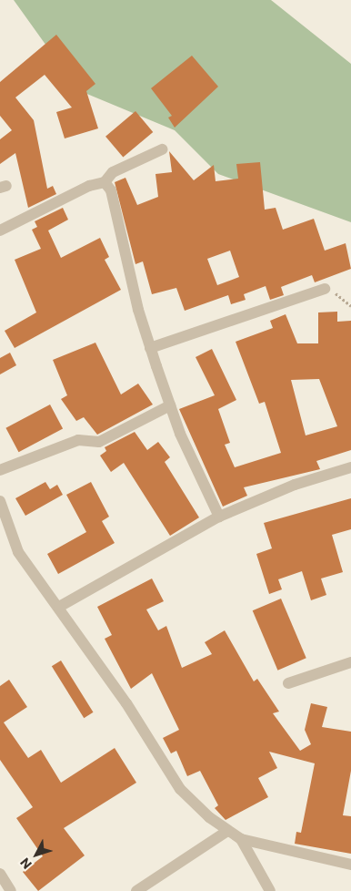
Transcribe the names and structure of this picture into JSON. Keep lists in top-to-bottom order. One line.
{"north":"bottom left"}
